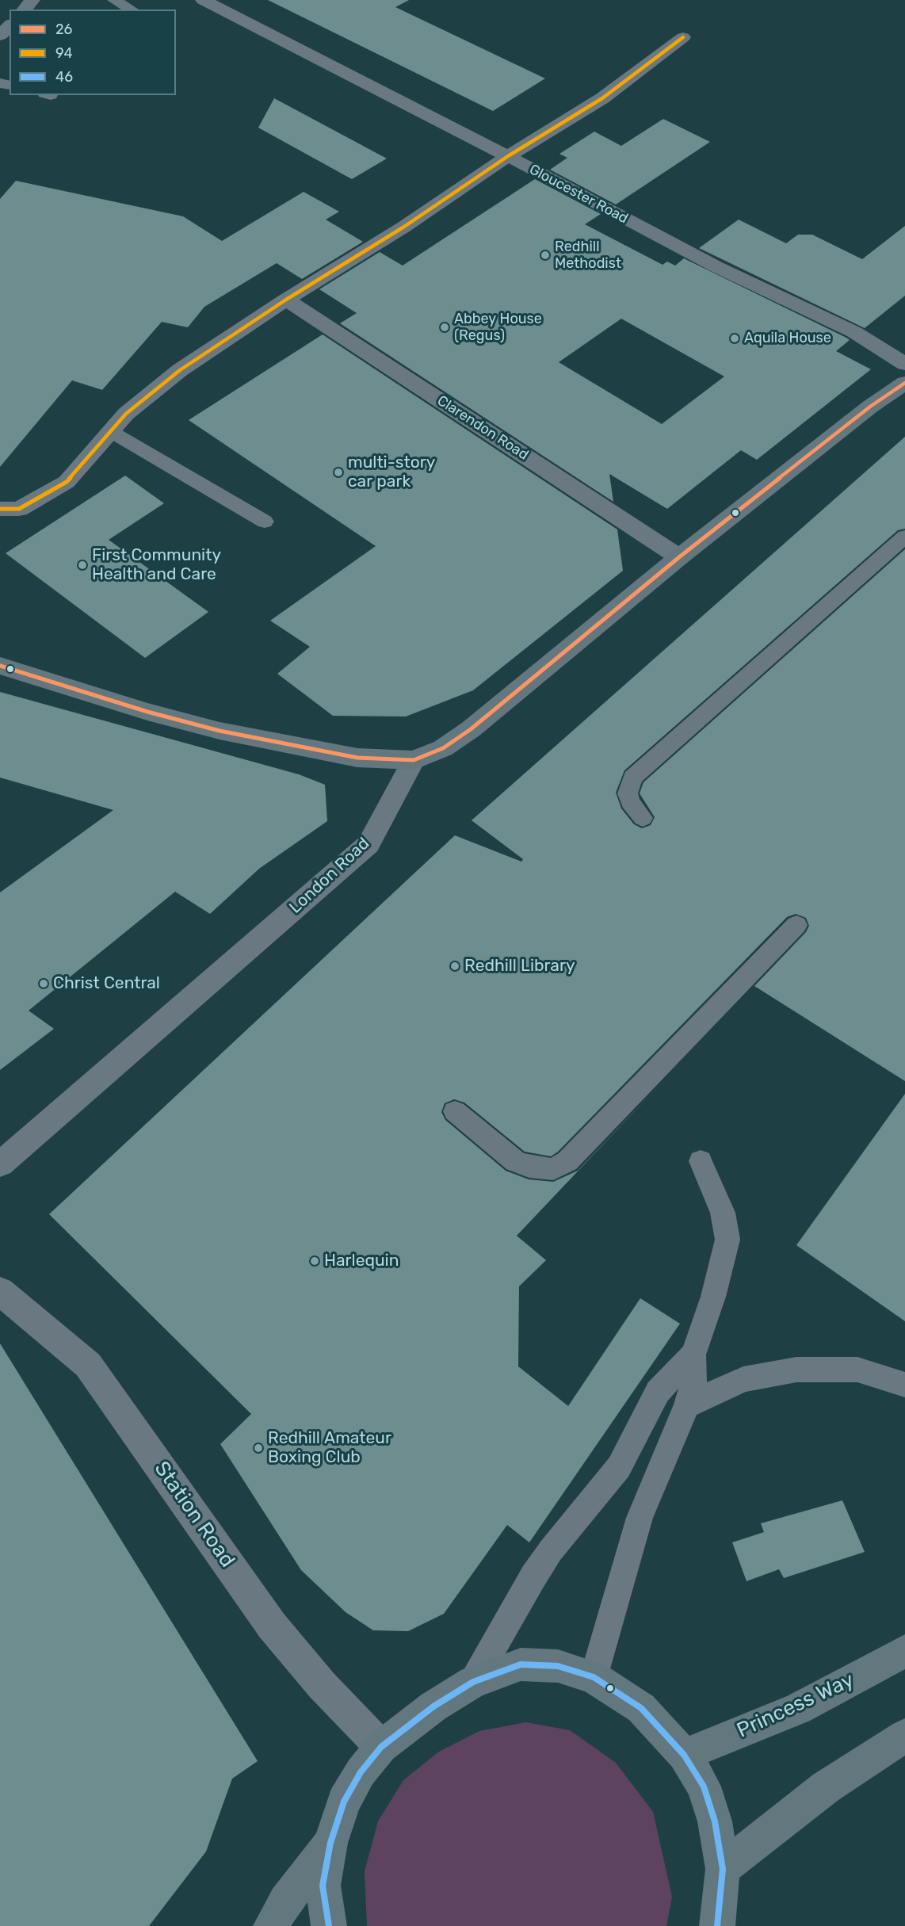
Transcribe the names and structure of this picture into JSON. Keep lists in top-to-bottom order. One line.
{"streets":{"main road":["Princess Way"],"street":["Gloucester Road","Clarendon Road","London Road","Station Road"]},"places":["Redhill Methodist","Abbey House (Regus)","Aquila House","multi-story car park","First Community Health and Care","Redhill Library","Christ Central","Harlequin","Redhill Amateur Boxing Club"],"lines":["transit line 94","transit line 26","transit line 46"],"legend":["26","94","46"]}
